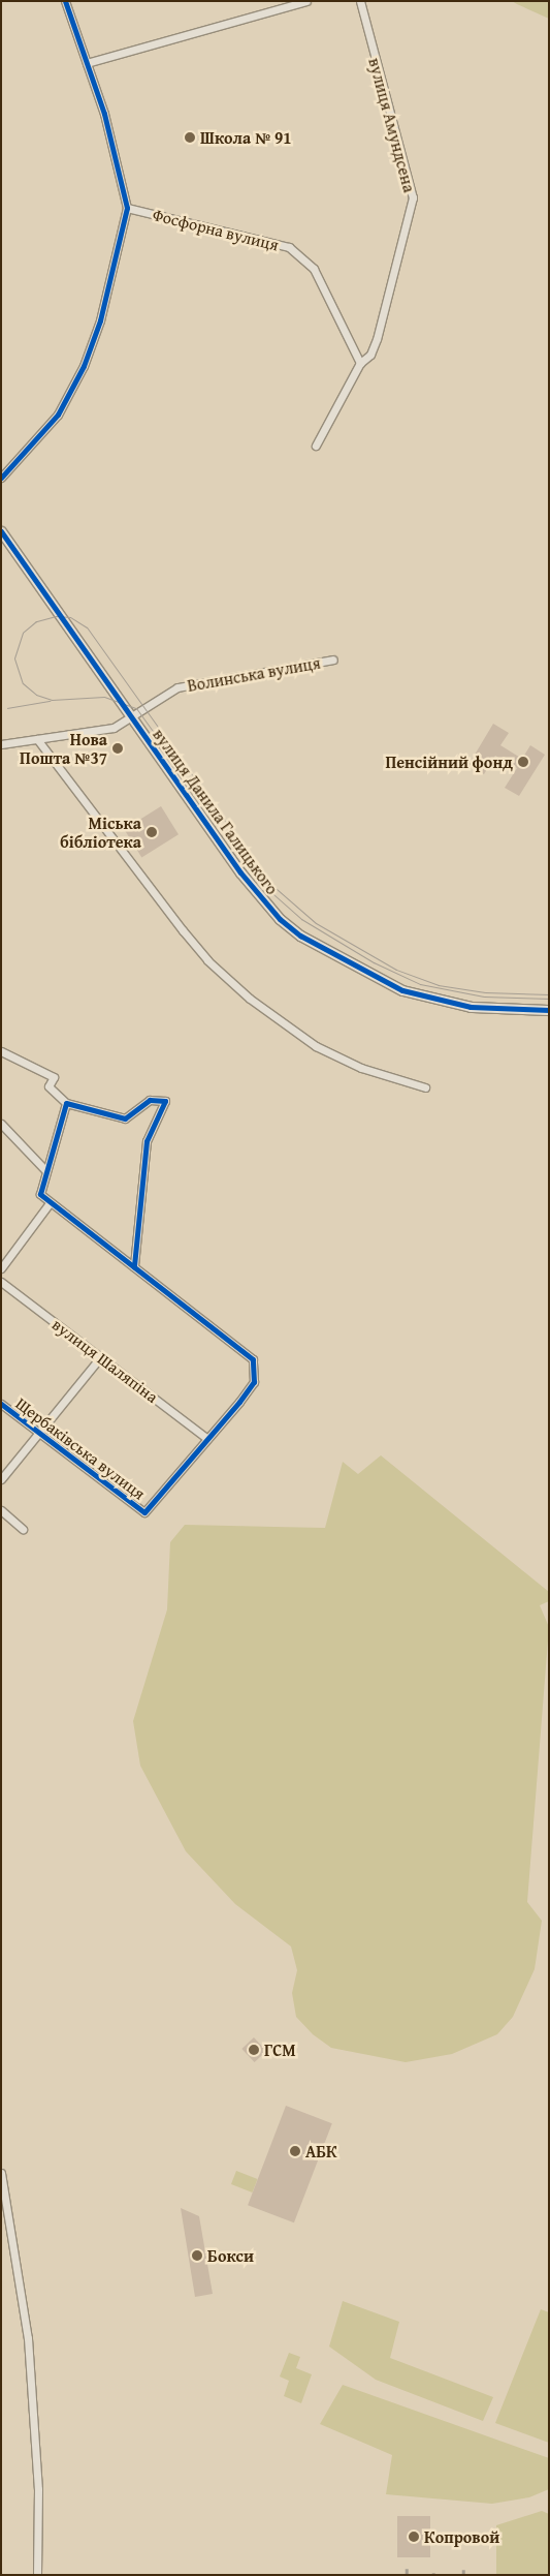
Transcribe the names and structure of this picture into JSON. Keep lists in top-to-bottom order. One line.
{"streets":{"street":["вулиця Амундсена","Фосфорна вулиця","Волинська вулиця","вулиця Данила Галицького","вулиця Шаляпіна","Щербаківська вулиця"]},"crossings":[["вулиця Амундсена","Фосфорна вулиця"],["Волинська вулиця","вулиця Данила Галицького"],["вулиця Шаляпіна","Щербаківська вулиця"]],"places":["Школа № 91","Нова Пошта №37","Пенсійний фонд","Міська бібліотека","ГСМ","АБК","Бокси","Копровой"]}
